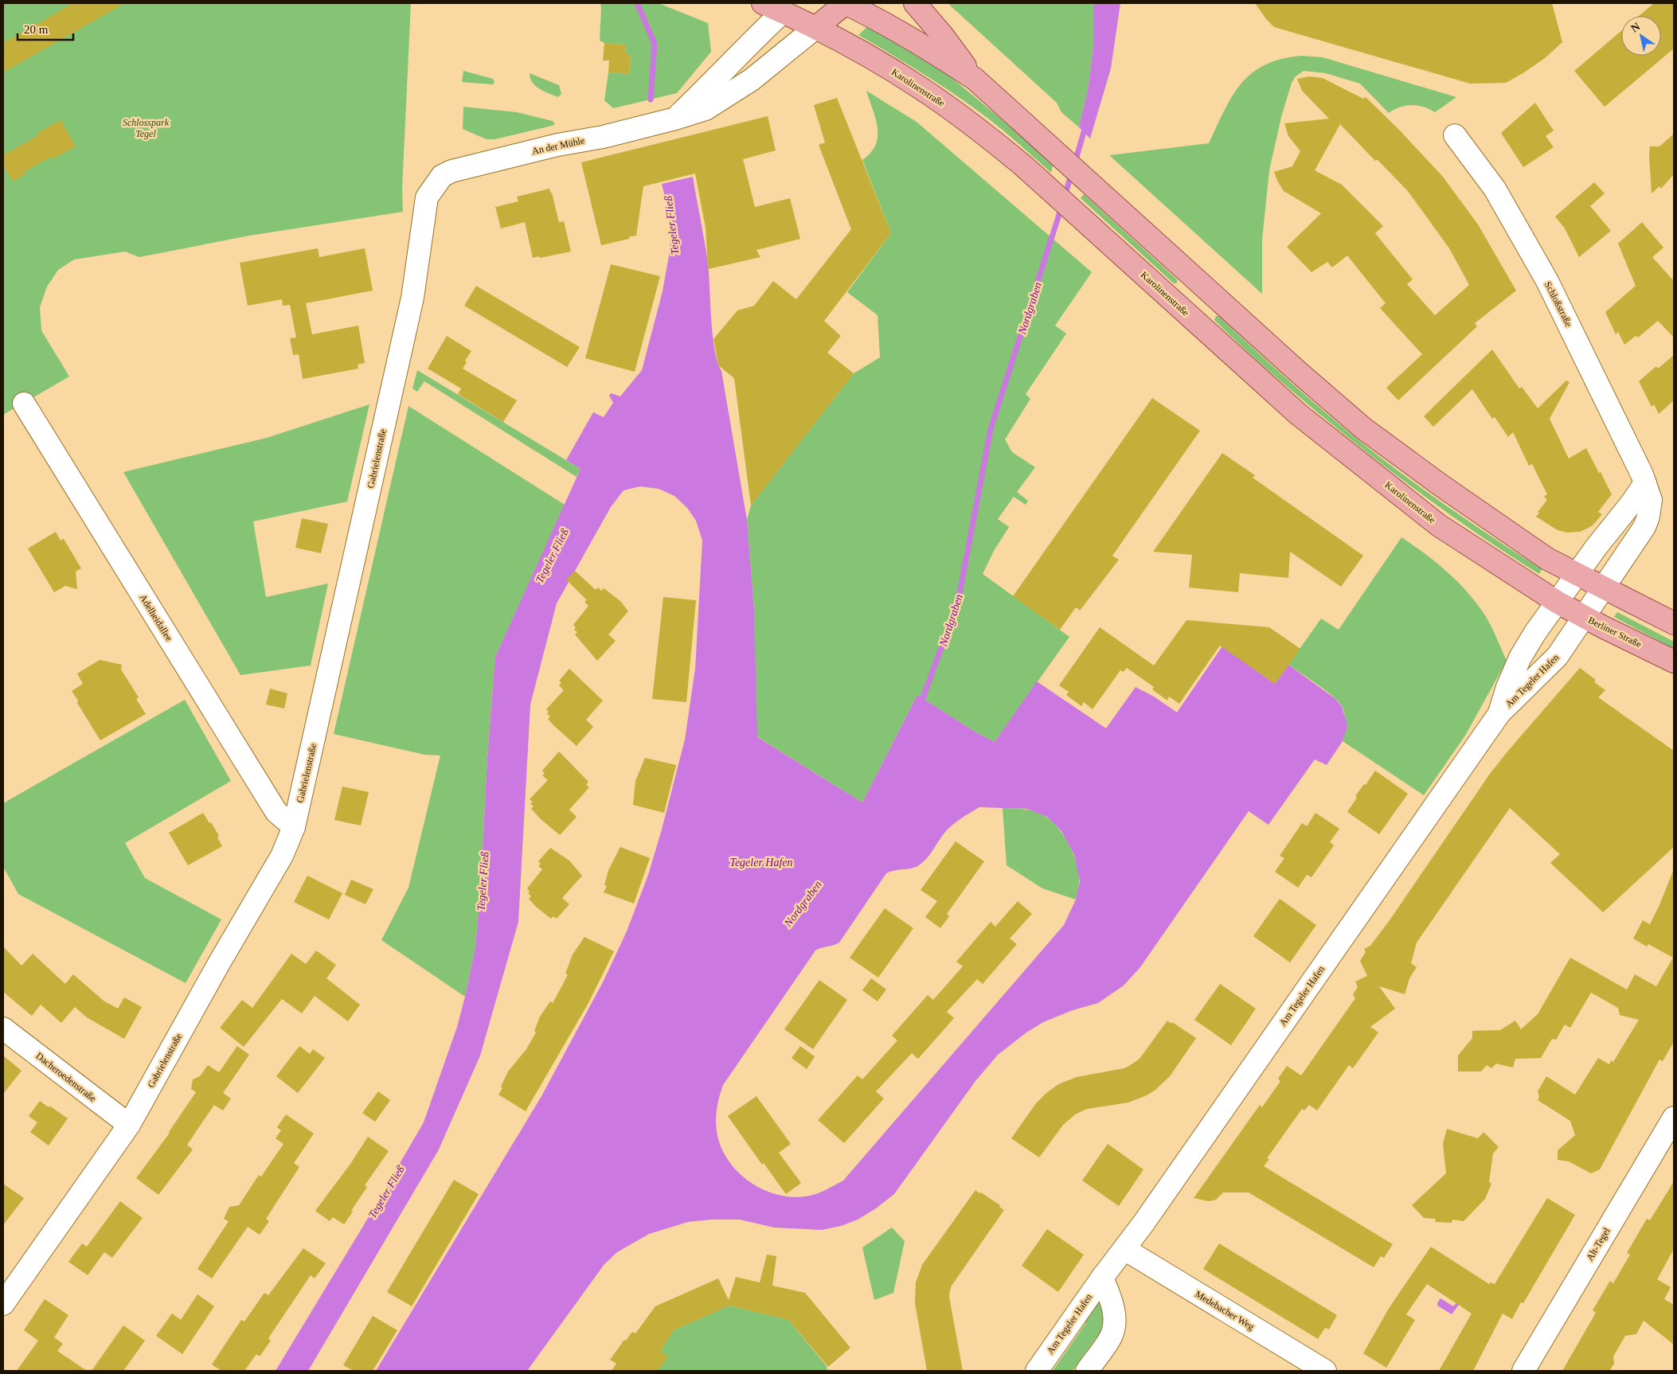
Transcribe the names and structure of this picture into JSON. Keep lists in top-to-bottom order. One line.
{"streets":{"main road":["Karolinenstraße","Berliner Straße"],"street":["An der Mühle","Schloßstraße","Gabrielenstraße","Adelheidallee","Am Tegeler Hafen","Dacheroedenstraße","Alt-Tegel","Medebacher Weg"]},"crossings":[["Karolinenstraße","An der Mühle"],["Karolinenstraße","Berliner Straße"],["Karolinenstraße","Am Tegeler Hafen"],["An der Mühle","Gabrielenstraße"],["Schloßstraße","Am Tegeler Hafen"],["Gabrielenstraße","Adelheidallee"],["Gabrielenstraße","Dacheroedenstraße"],["Berliner Straße","Am Tegeler Hafen"],["Am Tegeler Hafen","Medebacher Weg"]],"water":["Tegeler Fließ","Nordgraben","Tegeler Hafen"],"parks":["Schlosspark Tegel"],"scale_bar":"20 m","north":"top left"}
